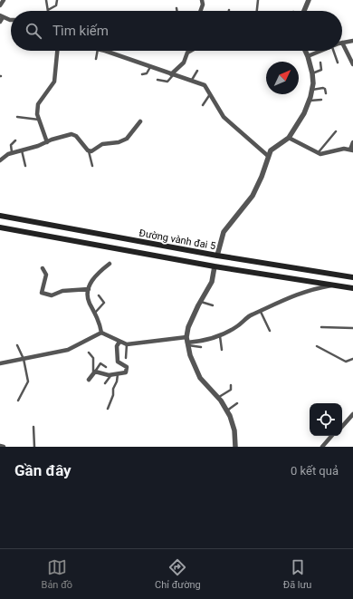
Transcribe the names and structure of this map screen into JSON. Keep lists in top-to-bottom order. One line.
{"streets":{"main road":["Đường vành đai 5"]},"north":"top right","page":{"search":"Tìm kiếm","heading":["Gần đây","0 kết quả"],"nav":["Bản đồ","Chỉ đường","Đã lưu"]}}
